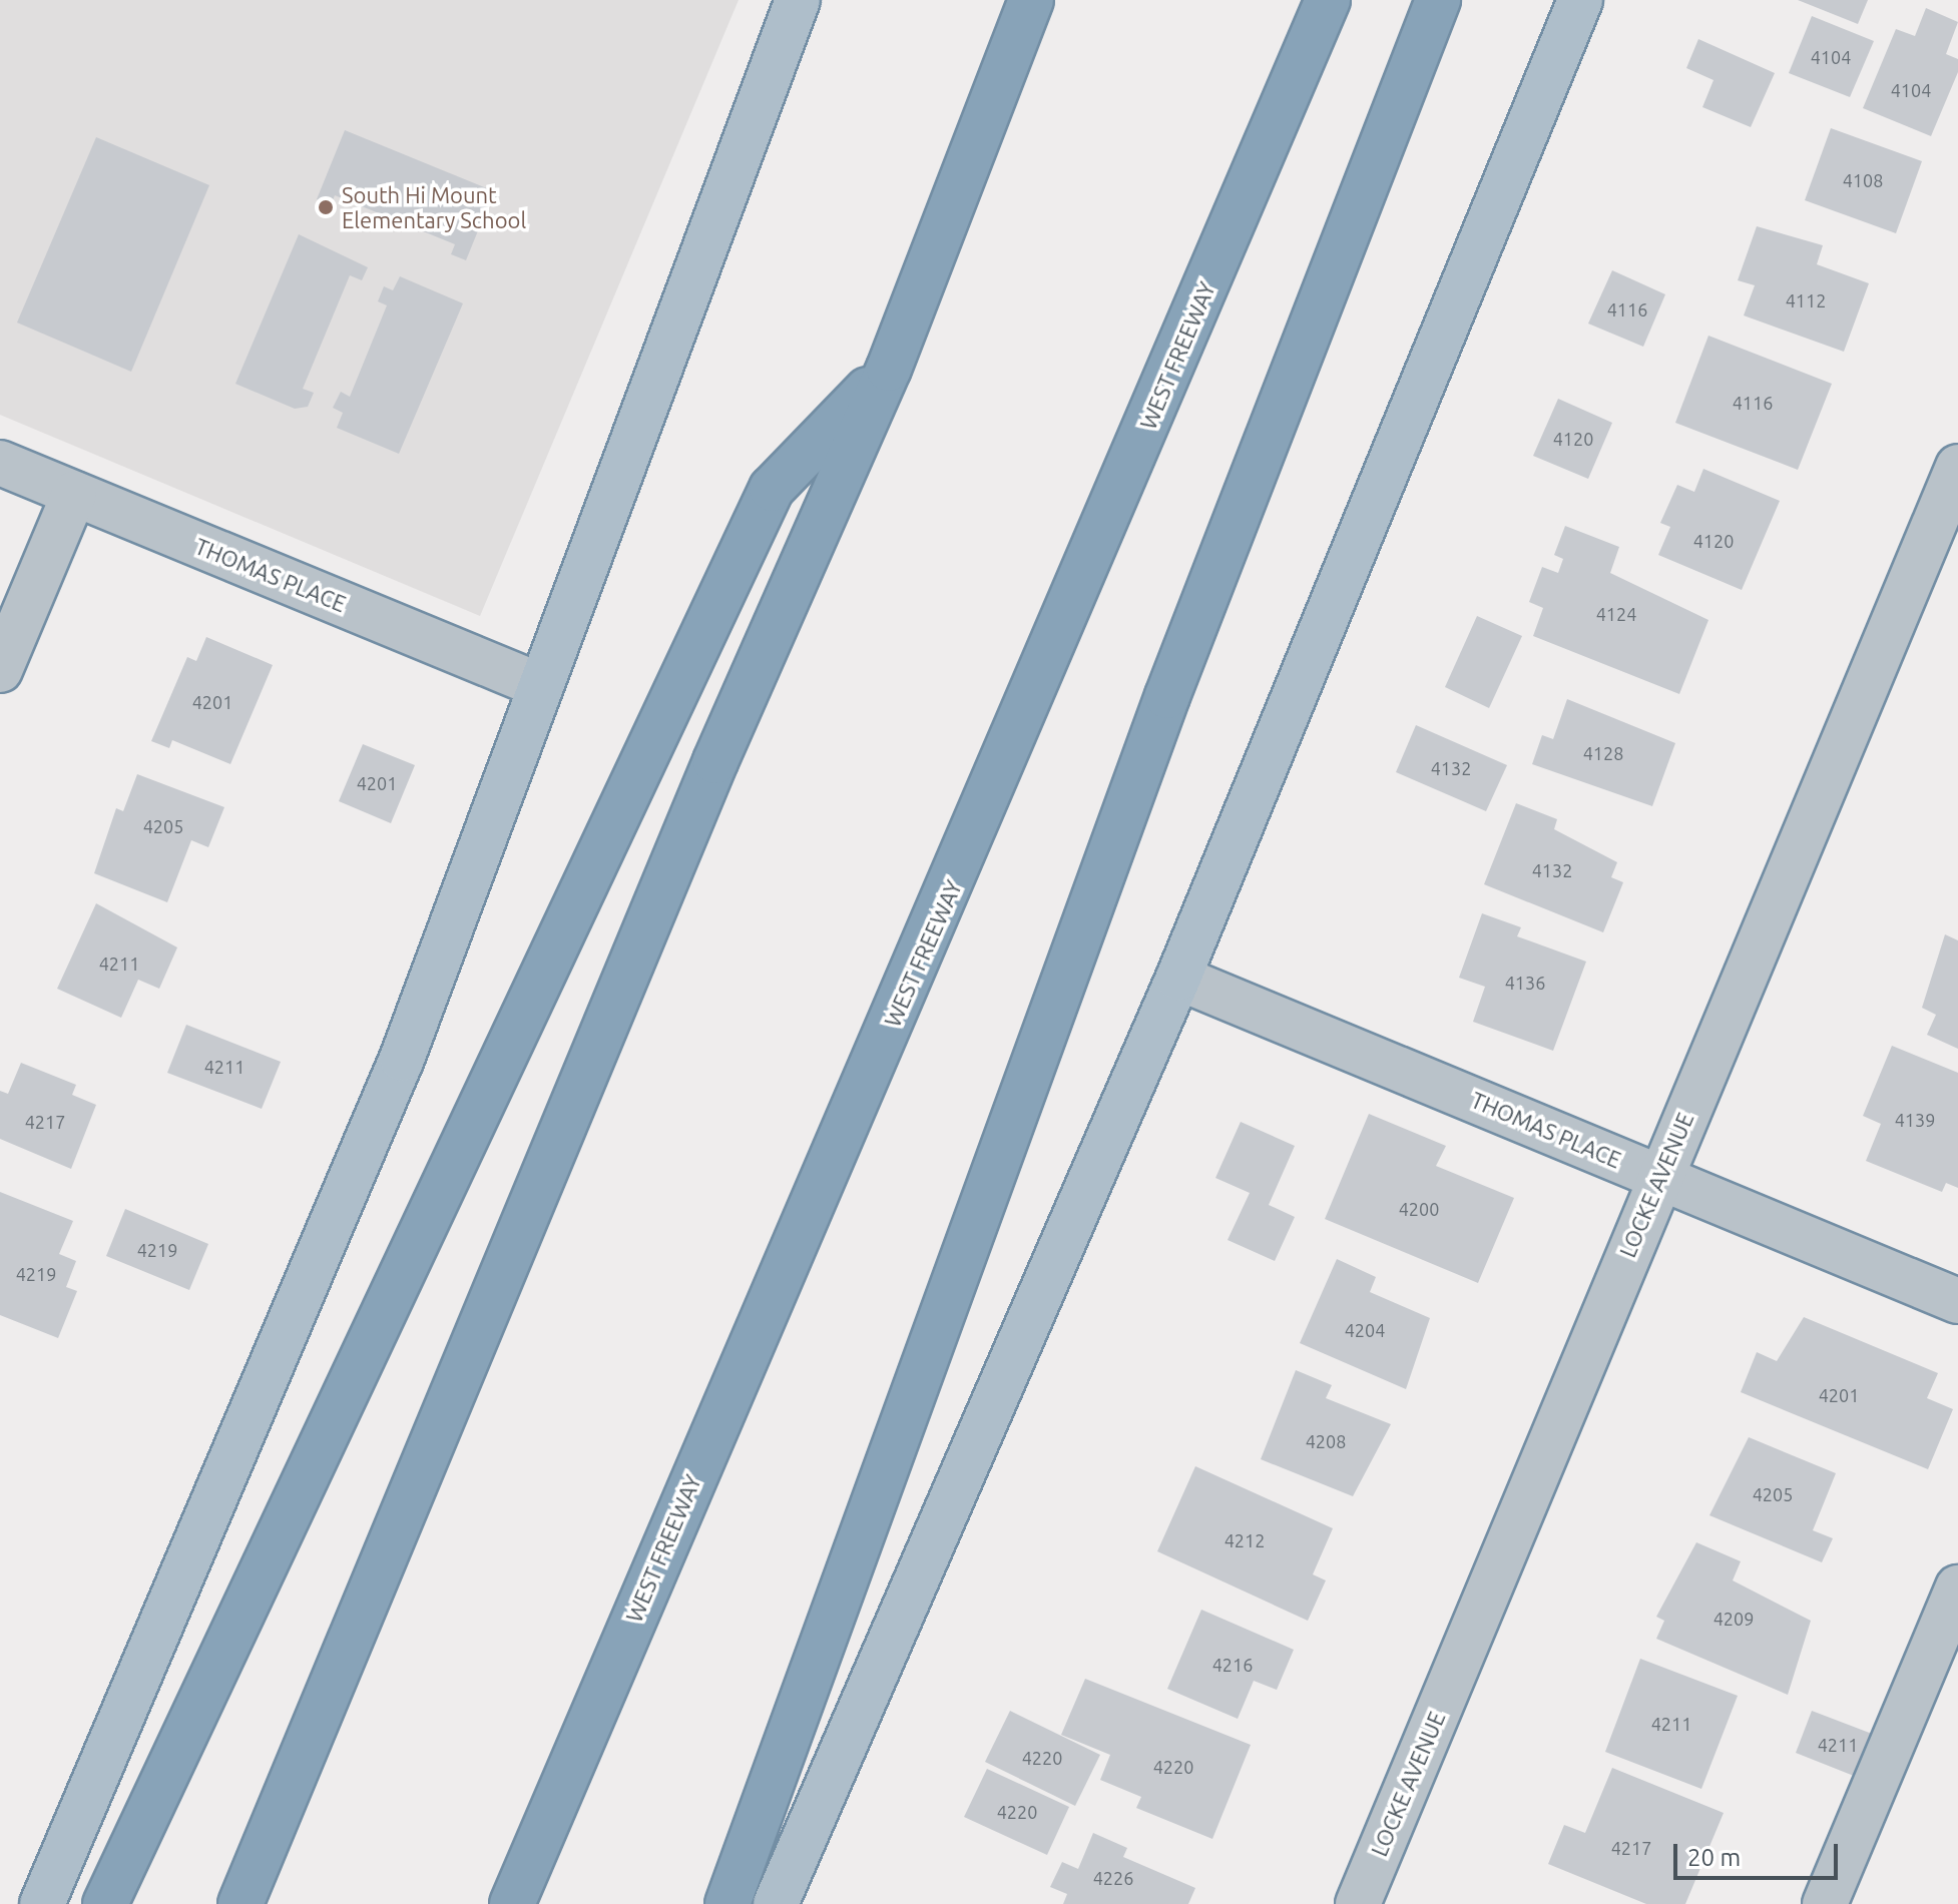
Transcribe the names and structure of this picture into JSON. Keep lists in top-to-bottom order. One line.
{"streets":{"highway":["WEST FREEWAY"],"street":["THOMAS PLACE","LOCKE AVENUE"]},"crossings":[["THOMAS PLACE","LOCKE AVENUE"]],"places":["South Hi Mount Elementary School"],"house_numbers":["4104","4104","4108","4112","4116","4116","4120","4120","4124","4201","4128","4132","4201","4205","4132","4211","4136","4211","4139","4217","4200","4219","4219","4204","4201","4208","4205","4212","4209","4216","4211","4211","4220","4220","4220","4217","4226"],"scale_bar":"20 m"}
